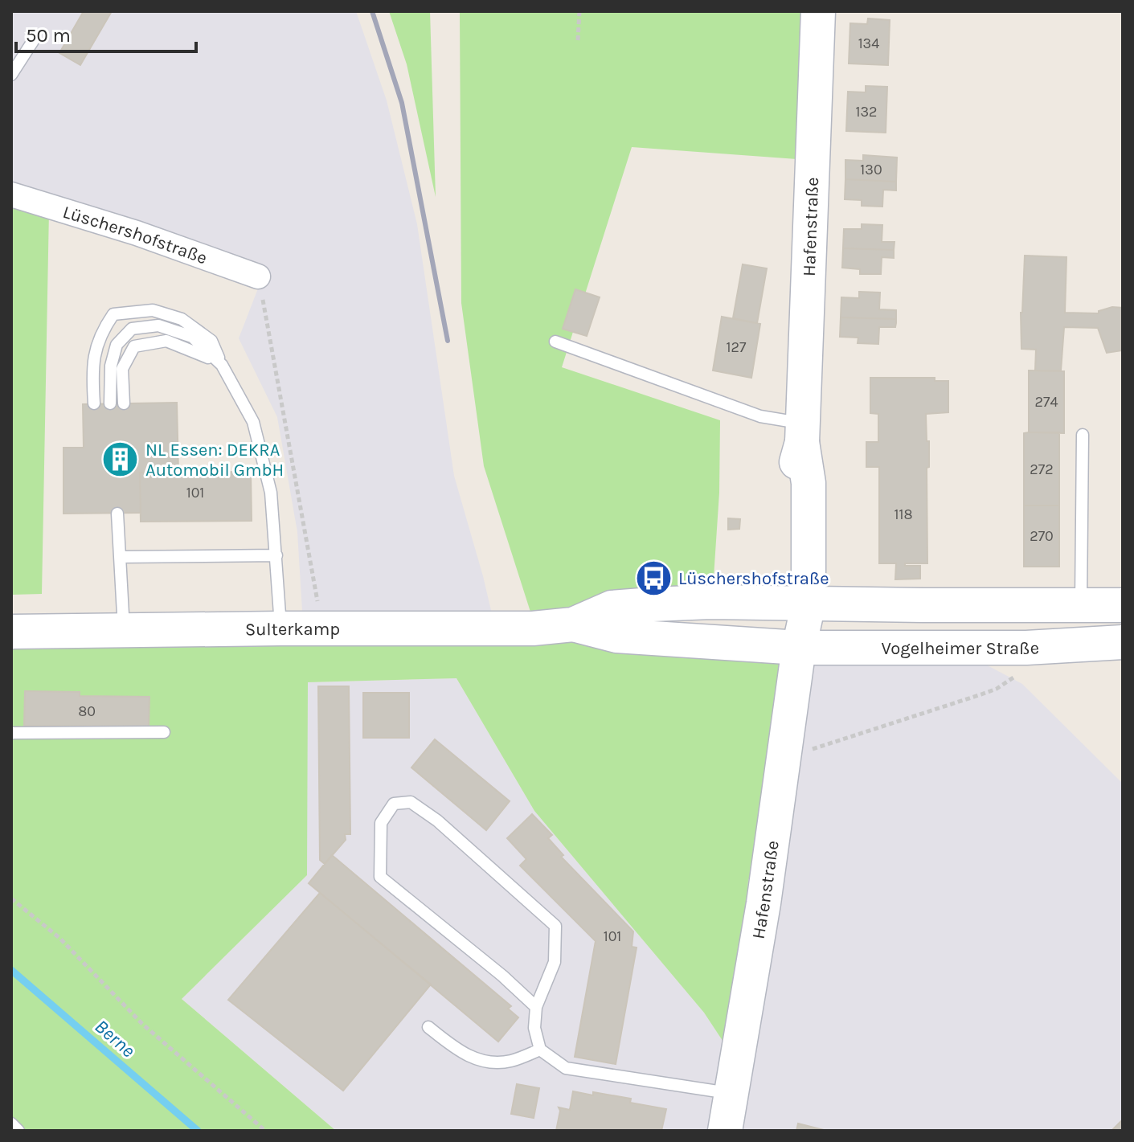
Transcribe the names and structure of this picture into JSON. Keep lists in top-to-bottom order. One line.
{"streets":{"street":["Hafenstraße","Lüschershofstraße","Sulterkamp","Vogelheimer Straße"]},"crossings":[["Hafenstraße","Sulterkamp"],["Hafenstraße","Vogelheimer Straße"],["Sulterkamp","Vogelheimer Straße"]],"water":["Berne"],"places":{"building":["NL Essen: DEKRA Automobil GmbH"],"bus stop":["Lüschershofstraße"]},"house_numbers":["134","132","130","127","274","272","101","118","270","80","101"],"scale_bar":"50 m"}
